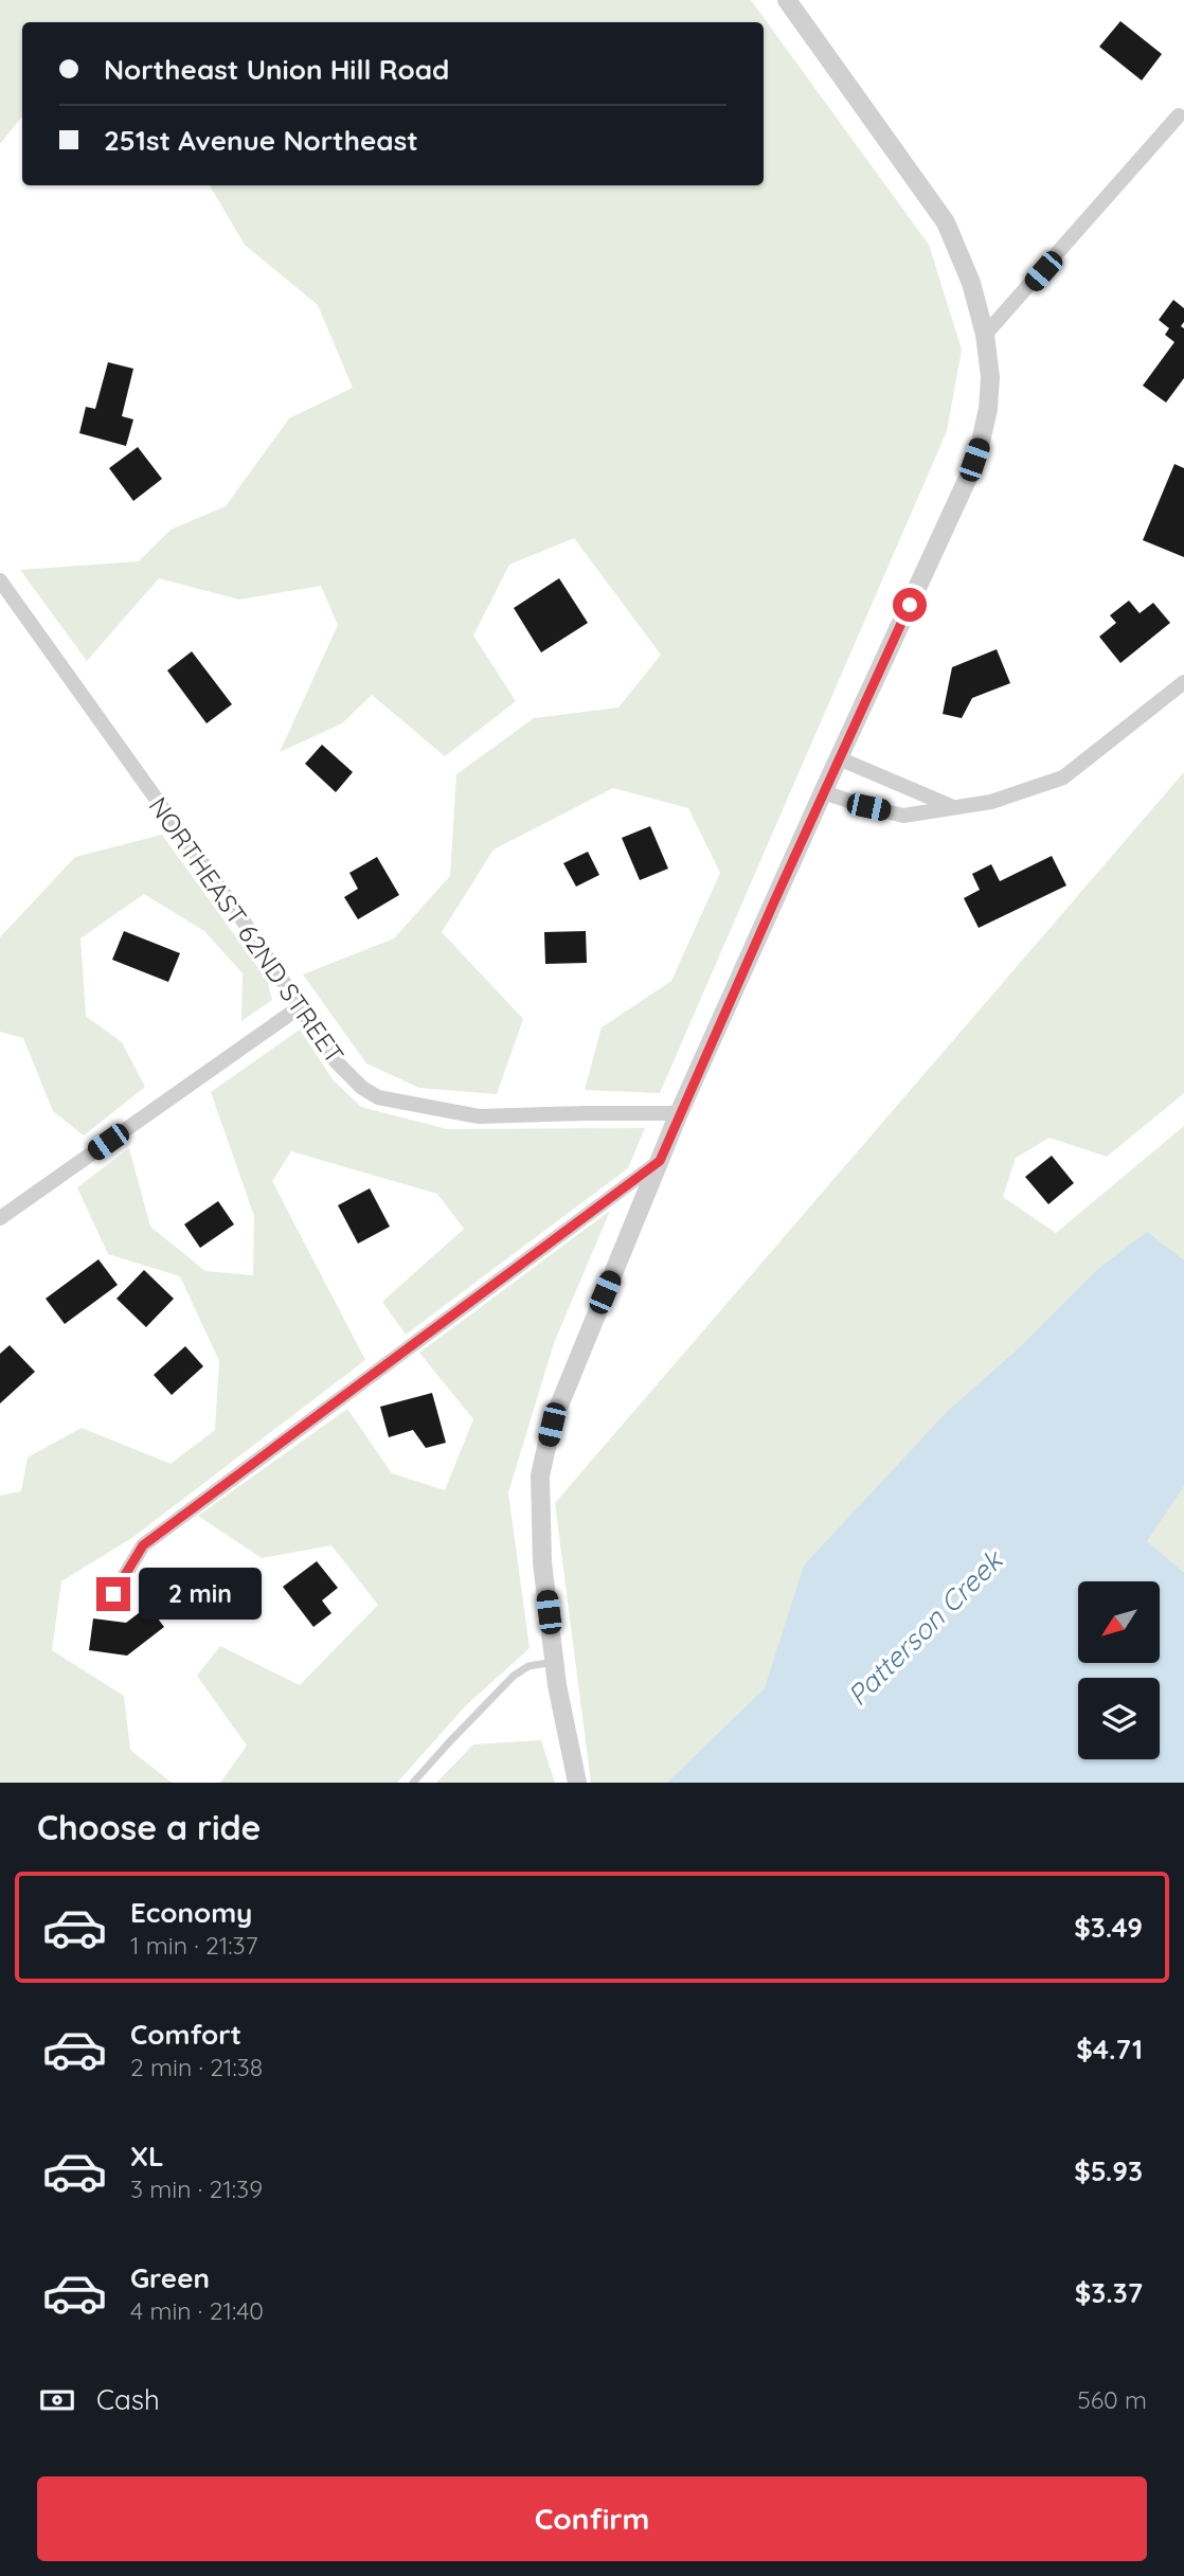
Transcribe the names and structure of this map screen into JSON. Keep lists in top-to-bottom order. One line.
{"streets":{"street":["NORTHEAST 62ND STREET"]},"water":["Patterson Creek"],"north":"bottom left","page":{"banner":["Northeast Union Hill Road","251st Avenue Northeast"],"bubble":"2 min","heading":"Choose a ride","list":[{"name":"Economy","note":"1 min · 21:37","value":"$3.49"},{"name":"Comfort","note":"2 min · 21:38","value":"$4.71"},{"name":"XL","note":"3 min · 21:39","value":"$5.93"},{"name":"Green","note":"4 min · 21:40","value":"$3.37"}],"pay":["Cash","560 m"],"buttons":"Confirm"}}
